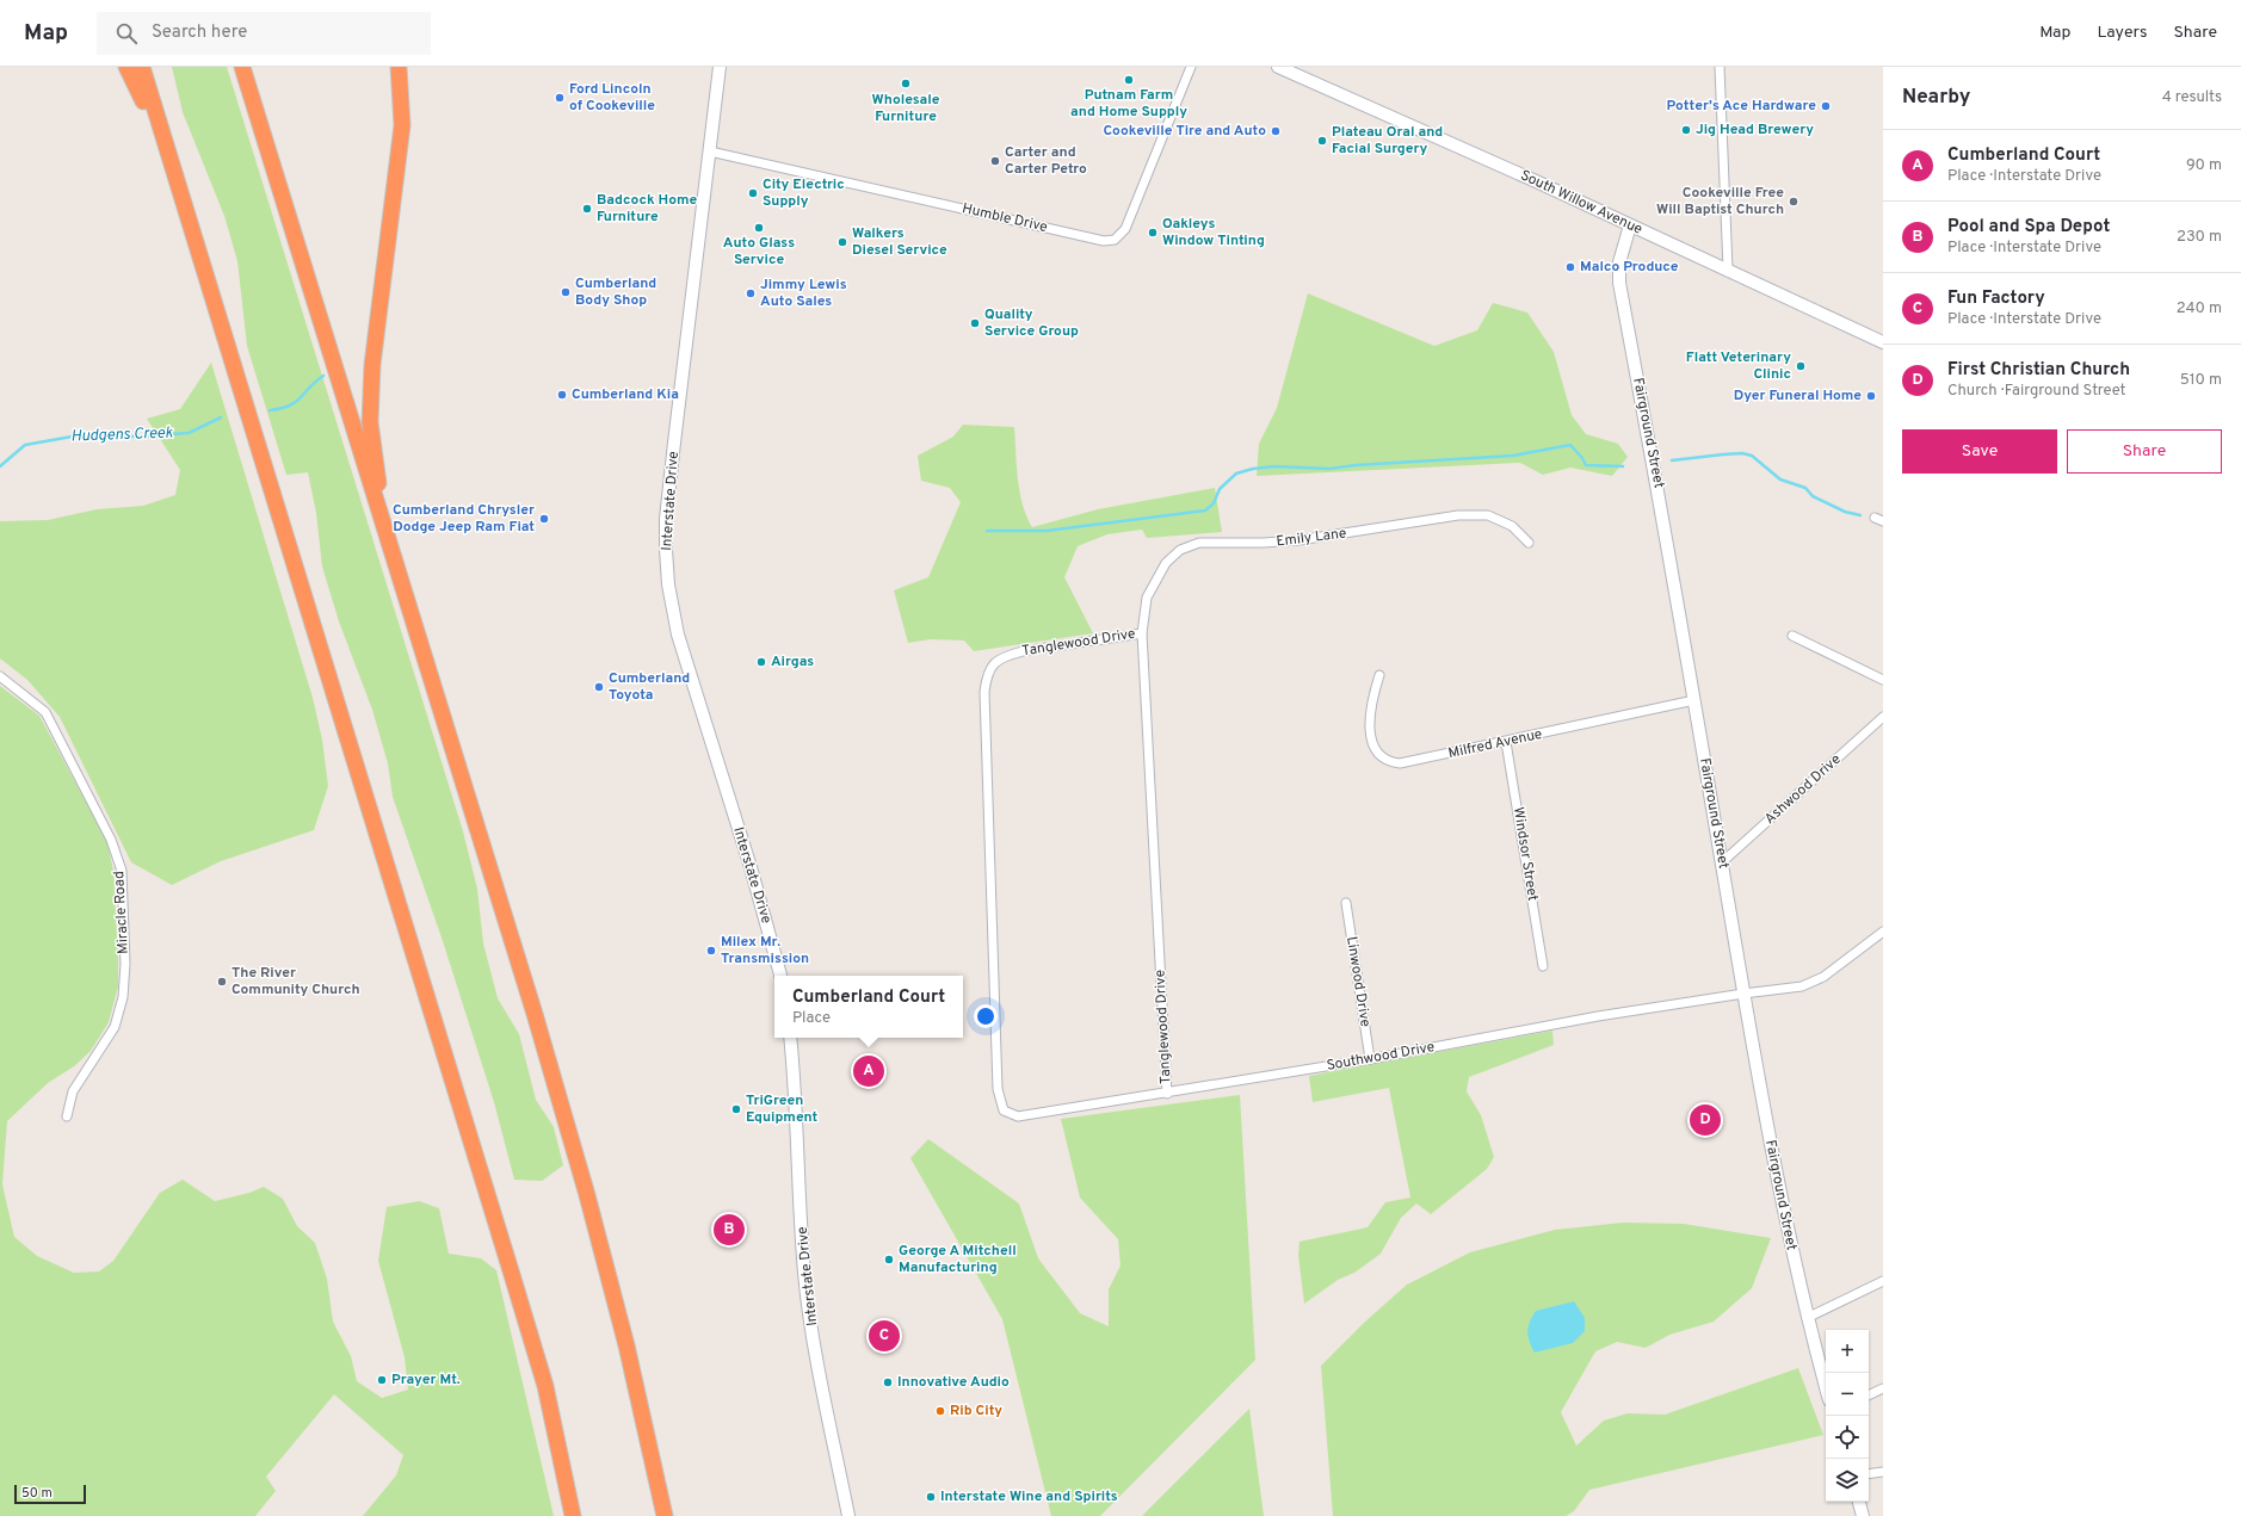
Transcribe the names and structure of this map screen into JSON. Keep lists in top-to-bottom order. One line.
{"streets":{"main road":["South Willow Avenue","Fairground Street","Interstate Drive"],"street":["Humble Drive","Emily Lane","Tanglewood Drive","Milfred Avenue","Ashwood Drive","Windsor Street","Miracle Road","Linwood Drive","Southwood Drive"]},"crossings":[["South Willow Avenue","Fairground Street"],["Humble Drive","Interstate Drive"],["Fairground Street","Milfred Avenue"],["Fairground Street","Ashwood Drive"],["Fairground Street","Southwood Drive"],["Emily Lane","Tanglewood Drive"],["Tanglewood Drive","Southwood Drive"],["Milfred Avenue","Windsor Street"],["Linwood Drive","Southwood Drive"]],"water":["Hudgens Creek"],"places":["Putnam Farm and Home Supply","Wholesale Furniture","Ford Lincoln of Cookeville","Potter's Ace Hardware","Jig Head Brewery","Cookeville Tire and Auto","Plateau Oral and Facial Surgery","Carter and Carter Petro","City Electric Supply","Cookeville Free Will Baptist Church","Badcock Home Furniture","Auto Glass Service","Oakleys Window Tinting","Walkers Diesel Service","Malco Produce","Cumberland Body Shop","Jimmy Lewis Auto Sales","Quality Service Group","Flatt Veterinary Clinic","Cumberland Kia","Dyer Funeral Home","Cumberland Chrysler Dodge Jeep Ram Fiat","Airgas","Cumberland Toyota","Milex Mr. Transmission","The River Community Church","TriGreen Equipment","George A Mitchell Manufacturing","Prayer Mt.","Innovative Audio","Rib City","Interstate Wine and Spirits"],"scale_bar":"50 m","page":{"header":"Map","search":"Search here","nav":["Map","Layers","Share"],"heading":["Nearby","4 results"],"list":[{"mark":"A","name":"Cumberland Court","note":"Place · Interstate Drive","value":"90 m"},{"mark":"B","name":"Pool and Spa Depot","note":"Place · Interstate Drive","value":"230 m"},{"mark":"C","name":"Fun Factory","note":"Place · Interstate Drive","value":"240 m"},{"mark":"D","name":"First Christian Church","note":"Church · Fairground Street","value":"510 m"}],"buttons":["Save","Share"],"popup":["Cumberland Court","Place"],"pins":["A","D","B","C"],"map_buttons":["+","−"],"scale":"50 m"}}
